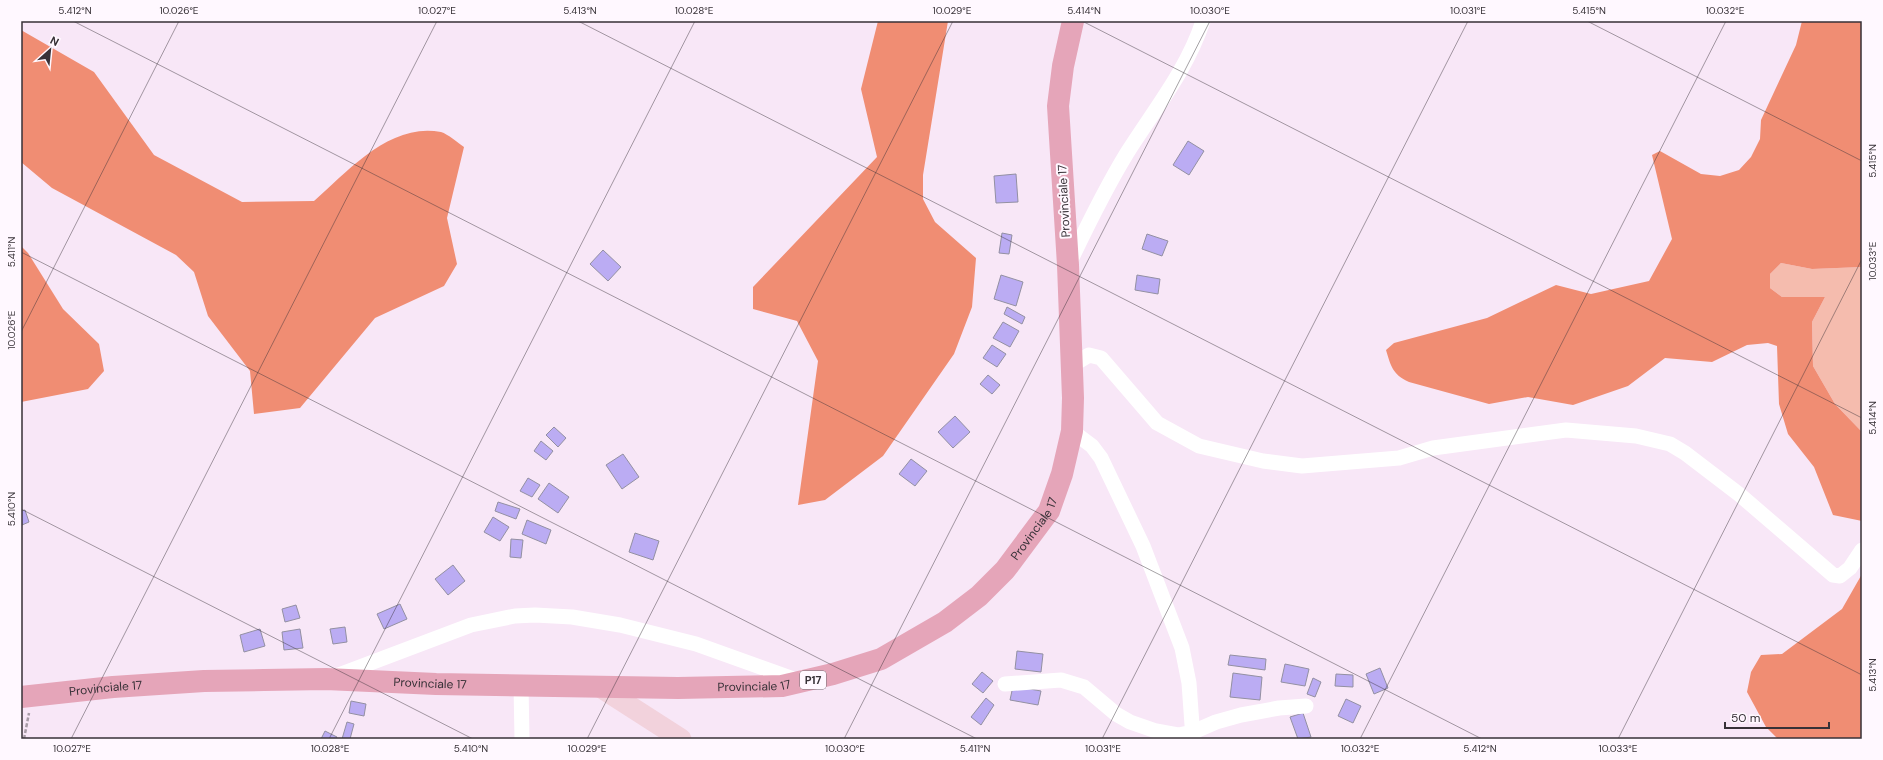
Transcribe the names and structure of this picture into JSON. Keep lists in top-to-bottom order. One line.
{"streets":{"main road":["Provinciale 17","P17"]},"scale_bar":"50 m","north":"top right","coordinates":["5.412°N","10.026°E","10.027°E","5.413°N","10.028°E","10.029°E","5.414°N","10.030°E","10.031°E","5.415°N","10.032°E","5.411°N","10.033°E","5.410°N"]}
